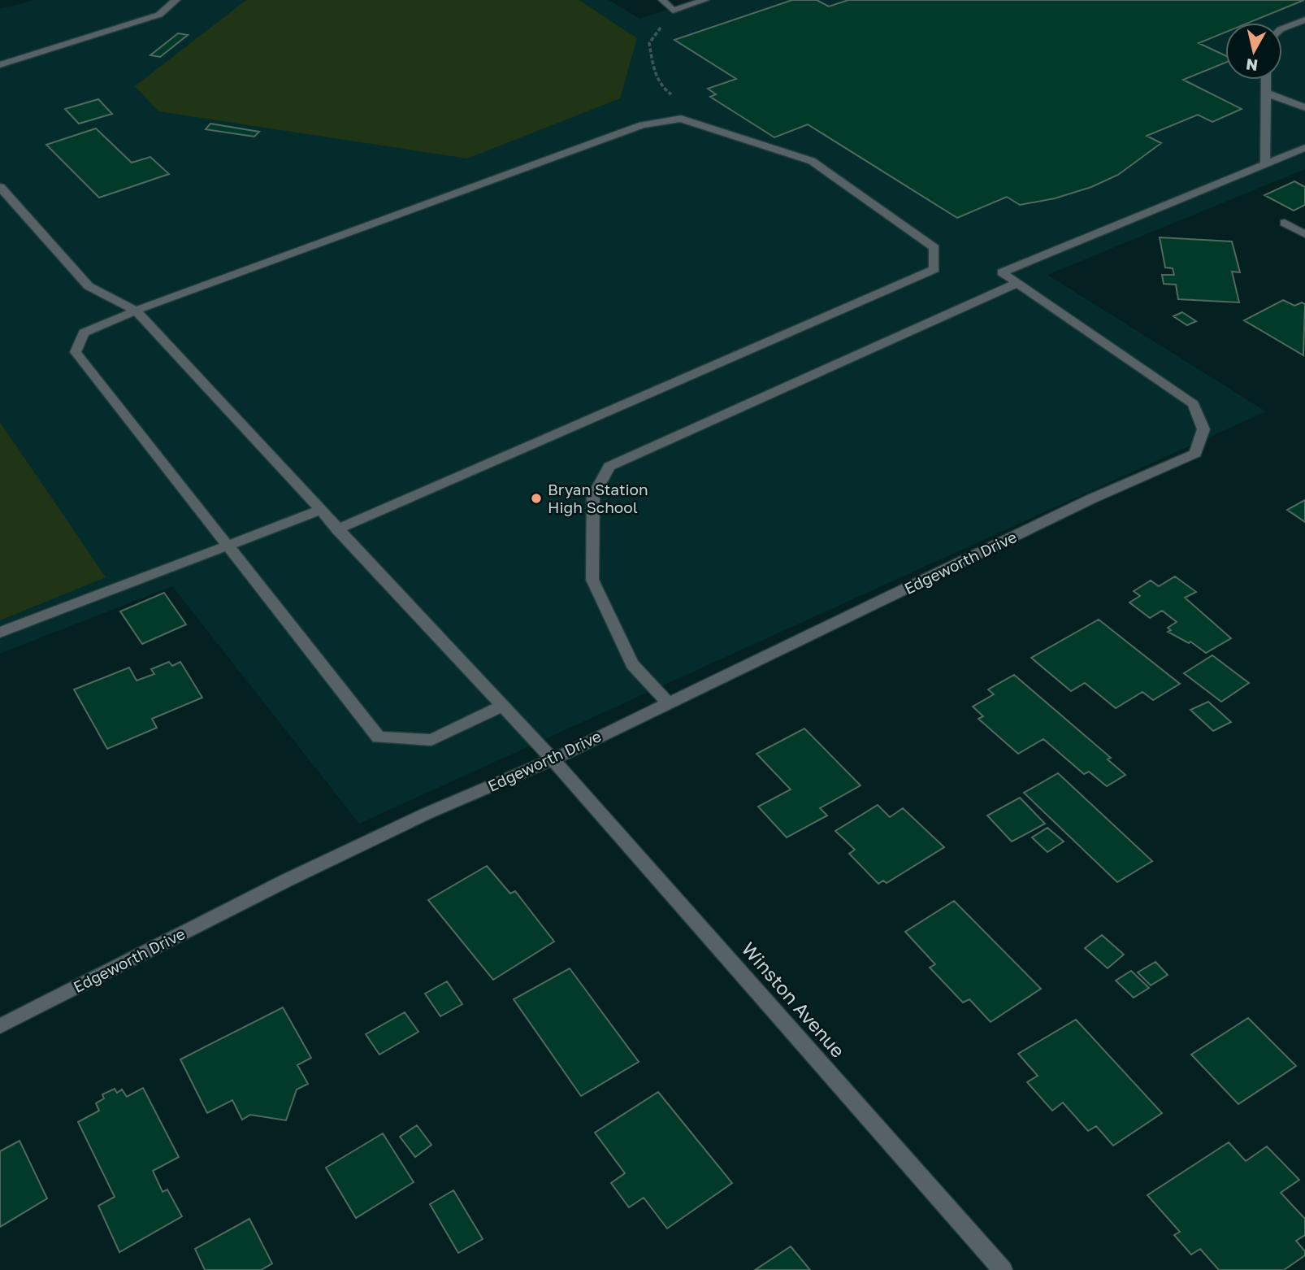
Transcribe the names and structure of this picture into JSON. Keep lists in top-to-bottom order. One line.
{"streets":{"street":["Edgeworth Drive","Winston Avenue"]},"crossings":[["Edgeworth Drive","Winston Avenue"]],"places":["Bryan Station High School"],"north":"bottom"}
